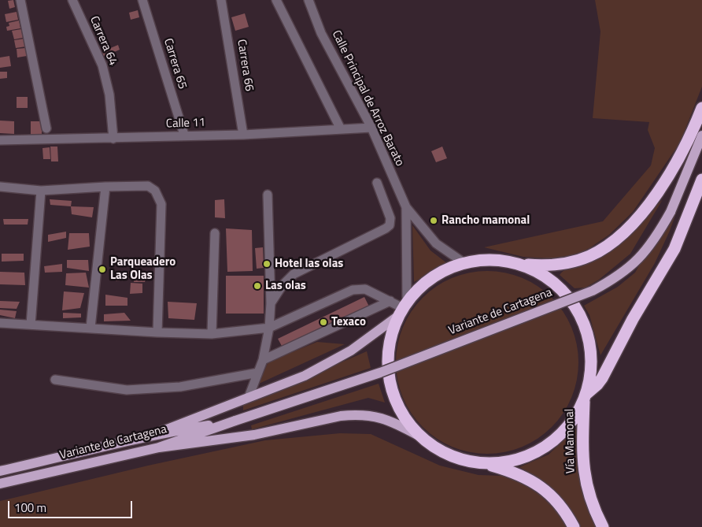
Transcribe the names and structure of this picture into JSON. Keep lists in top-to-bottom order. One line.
{"streets":{"highway":["Vía Mamonal"],"main road":["Variante de Cartagena"],"street":["Carrera 64","Carrera 65","Carrera 66","Calle Principal de Arroz Barato","Calle 11"]},"crossings":[["Carrera 64","Calle 11"],["Carrera 65","Calle 11"],["Carrera 66","Calle 11"],["Calle Principal de Arroz Barato","Calle 11"]],"places":["Rancho mamonal","Hotel las olas","Parqueadero Las Olas","Las olas","Texaco"],"scale_bar":"100 m"}
